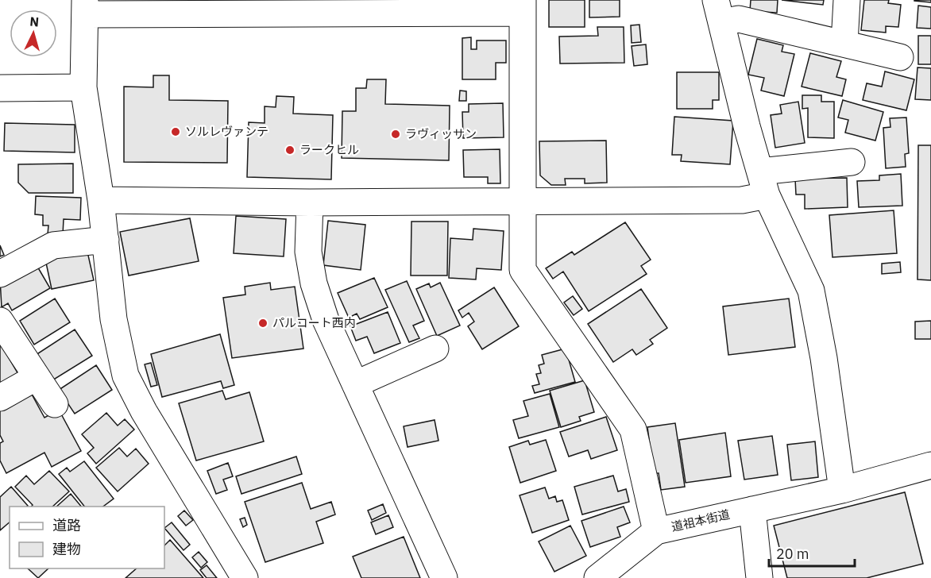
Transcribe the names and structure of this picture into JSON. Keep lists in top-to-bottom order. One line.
{"streets":{"street":["道祖本街道"]},"places":["ソルレヴァンテ","ラヴィッサン","ラークヒル","パルコート西内"],"legend":["道路","建物"],"scale_bar":"20 m","north":"top"}
